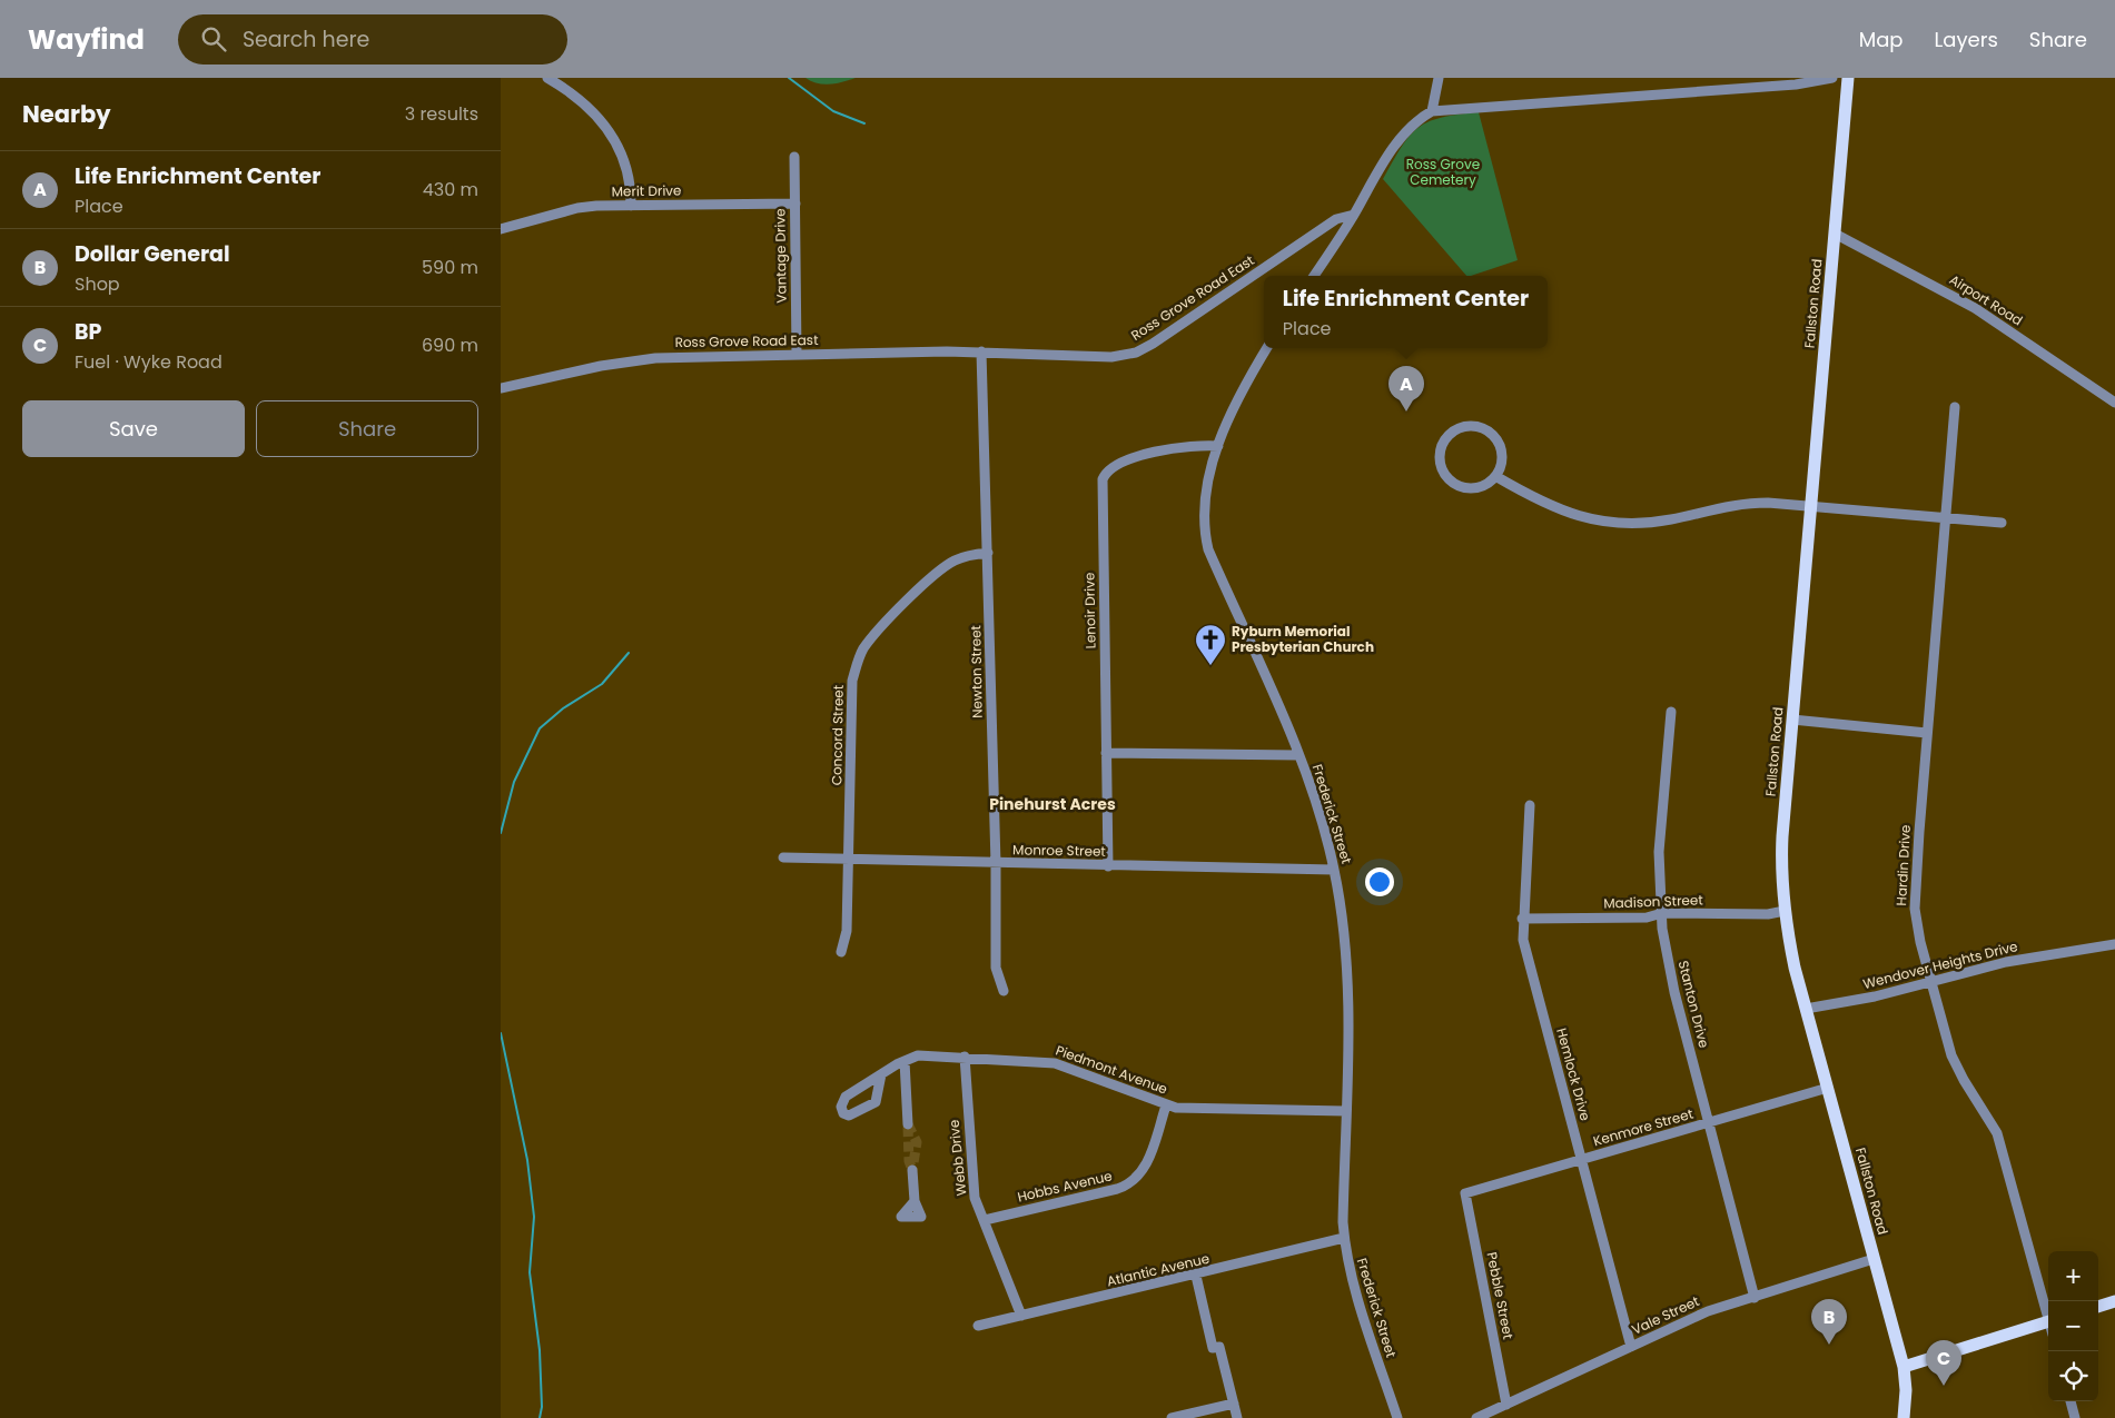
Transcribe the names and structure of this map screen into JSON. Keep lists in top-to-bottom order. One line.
{"streets":{"main road":["Fallston Road"],"street":["Merit Drive","Vantage Drive","Ross Grove Road East","Airport Road","Lenoir Drive","Newton Street","Concord Street","Frederick Street","Monroe Street","Hardin Drive","Madison Street","Wendover Heights Drive","Stanton Drive","Piedmont Avenue","Hemlock Drive","Kenmore Street","Webb Drive","Hobbs Avenue","Atlantic Avenue","Pebble Street","Vale Street"]},"crossings":[["Merit Drive","Vantage Drive"],["Vantage Drive","Ross Grove Road East"],["Ross Grove Road East","Newton Street"],["Airport Road","Fallston Road"],["Fallston Road","Madison Street"],["Fallston Road","Wendover Heights Drive"],["Fallston Road","Kenmore Street"],["Fallston Road","Vale Street"],["Lenoir Drive","Frederick Street"],["Lenoir Drive","Monroe Street"],["Newton Street","Concord Street"],["Newton Street","Monroe Street"],["Concord Street","Monroe Street"],["Frederick Street","Monroe Street"],["Frederick Street","Piedmont Avenue"],["Frederick Street","Atlantic Avenue"],["Hardin Drive","Wendover Heights Drive"],["Madison Street","Stanton Drive"],["Madison Street","Hemlock Drive"],["Stanton Drive","Kenmore Street"],["Stanton Drive","Vale Street"],["Piedmont Avenue","Webb Drive"],["Piedmont Avenue","Hobbs Avenue"],["Hemlock Drive","Kenmore Street"],["Hemlock Drive","Vale Street"],["Kenmore Street","Pebble Street"],["Webb Drive","Hobbs Avenue"],["Webb Drive","Atlantic Avenue"],["Pebble Street","Vale Street"]],"districts":["Pinehurst Acres"],"parks":["Ross Grove Cemetery"],"places":{"church":["Ryburn Memorial Presbyterian Church"]},"page":{"header":"Wayfind","search":"Search here","nav":["Map","Layers","Share"],"heading":["Nearby","3 results"],"list":[{"mark":"A","name":"Life Enrichment Center","note":"Place","value":"430 m"},{"mark":"B","name":"Dollar General","note":"Shop","value":"590 m"},{"mark":"C","name":"BP","note":"Fuel · Wyke Road","value":"690 m"}],"popup":["Life Enrichment Center","Place"],"pins":["A","B","C"],"buttons":["Save","Share"],"map_buttons":["+","−"]}}
